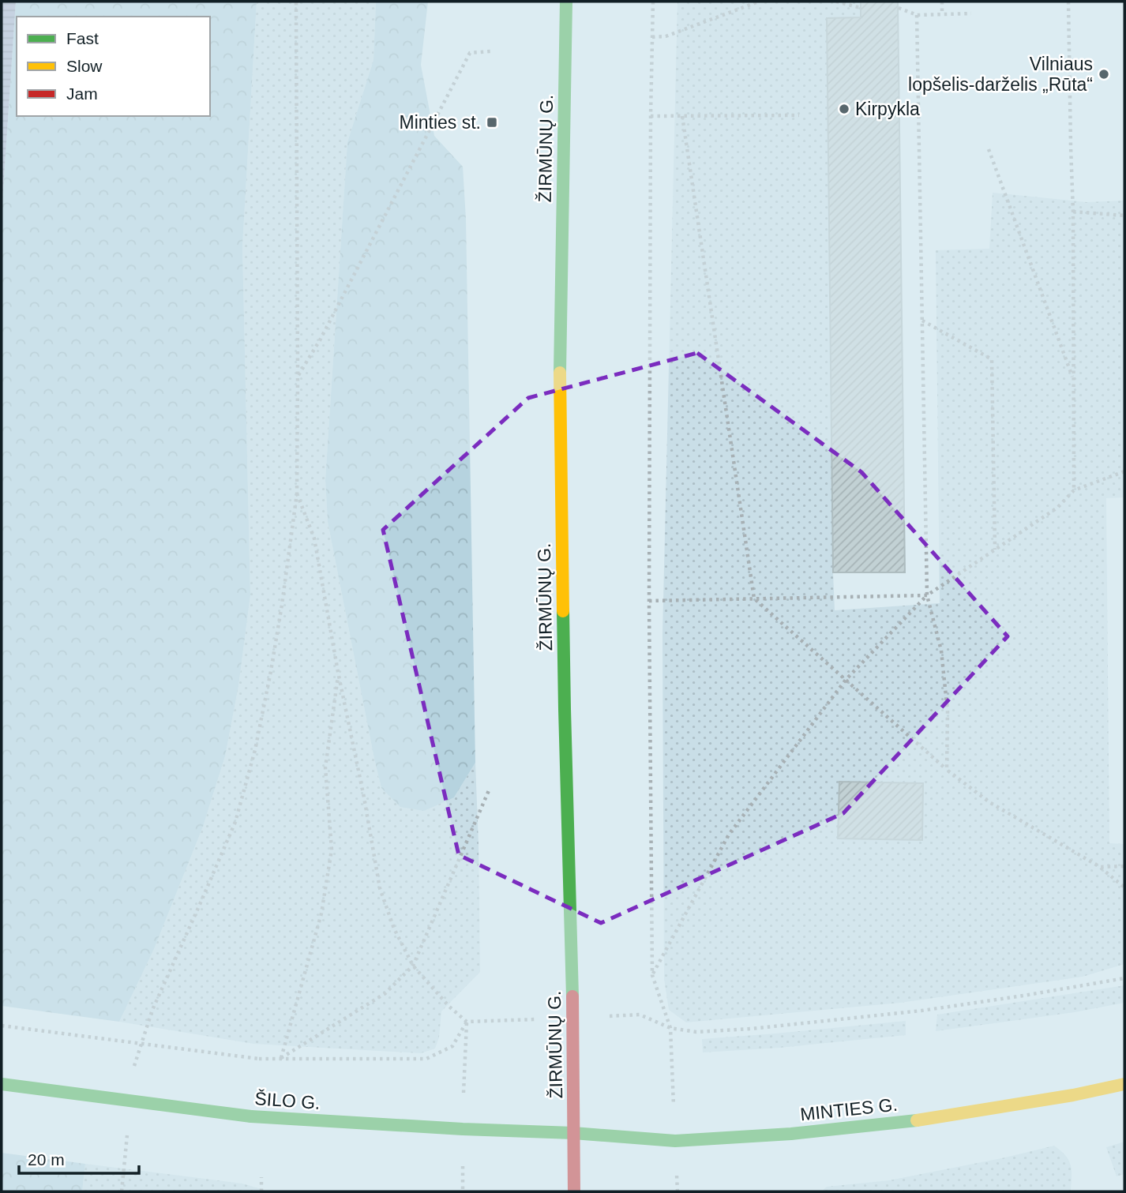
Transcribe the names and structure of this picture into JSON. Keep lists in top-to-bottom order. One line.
{"streets":{"main road":["ŽIRMŪNŲ G.","ŠILO G.","MINTIES G."]},"crossings":[["ŽIRMŪNŲ G.","ŠILO G."],["ŽIRMŪNŲ G.","MINTIES G."],["ŠILO G.","MINTIES G."]],"places":{"other":["Vilniaus lopšelis-darželis „Rūta“","Kirpykla"],"transit":["Minties st."]},"legend":["Fast","Slow","Jam"],"scale_bar":"20 m"}
